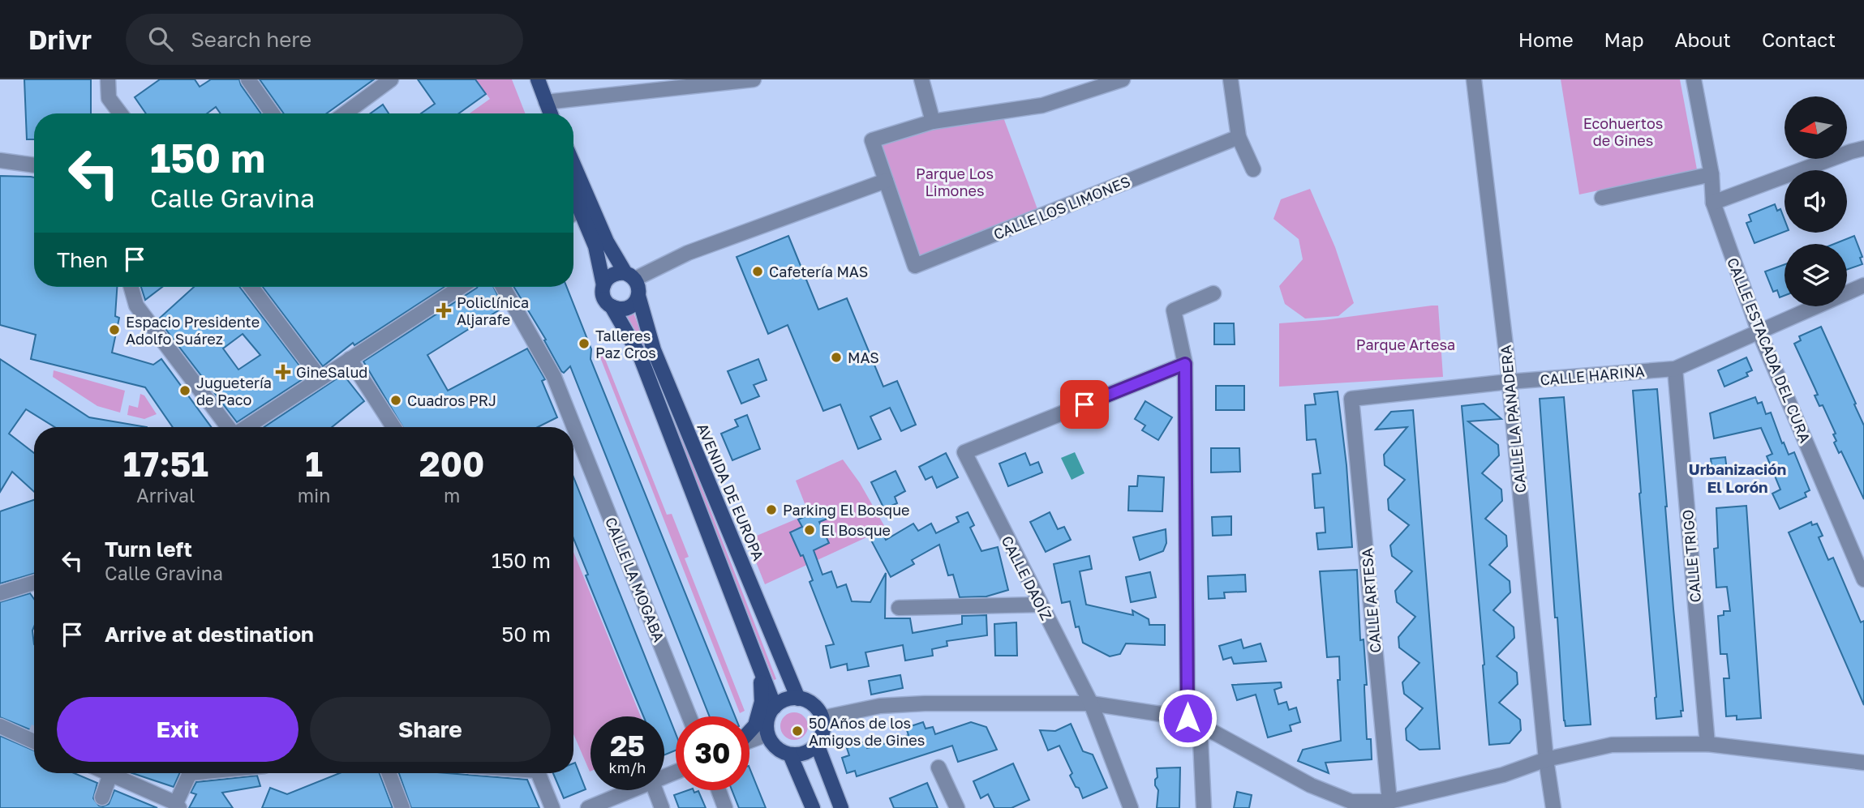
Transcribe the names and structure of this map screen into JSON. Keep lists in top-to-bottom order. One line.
{"streets":{"main road":["AVENIDA DE EUROPA"],"street":["CALLE LOS LIMONES","CALLE ESTACADA DEL CURA","CALLE HARINA","CALLE LA PANADERA","CALLE TRIGO","CALLE DAOÍZ","CALLE LA MOGABA","CALLE ARTESA"]},"crossings":[["CALLE ESTACADA DEL CURA","CALLE HARINA"],["CALLE HARINA","CALLE LA PANADERA"],["CALLE HARINA","CALLE TRIGO"],["CALLE HARINA","CALLE ARTESA"]],"districts":["Urbanización El Lorón"],"parks":["Ecohuertos de Gines","Parque Los Limones","Parque Artesa"],"places":{"other":["Cafetería MAS","Espacio Presidente Adolfo Suárez","Talleres Paz Cros","MAS","Juguetería de Paco","Cuadros PRJ","Parking El Bosque","El Bosque","50 Años de los Amigos de Gines"],"health":["Policlínica Aljarafe","GineSalud"]},"north":"left","page":{"header":"Drivr","search":"Search here","nav":["Home","Map","About","Contact"],"turn":["150 m","Calle Gravina"],"then":"Then","eta":["17:51","Arrival","1","min","200","m"],"list":[{"name":"Turn left","note":"Calle Gravina","value":"150 m"},{"name":"Arrive at destination","value":"50 m"}],"buttons":["Exit","Share"],"speed":"25 km/h","limit":"30"}}
